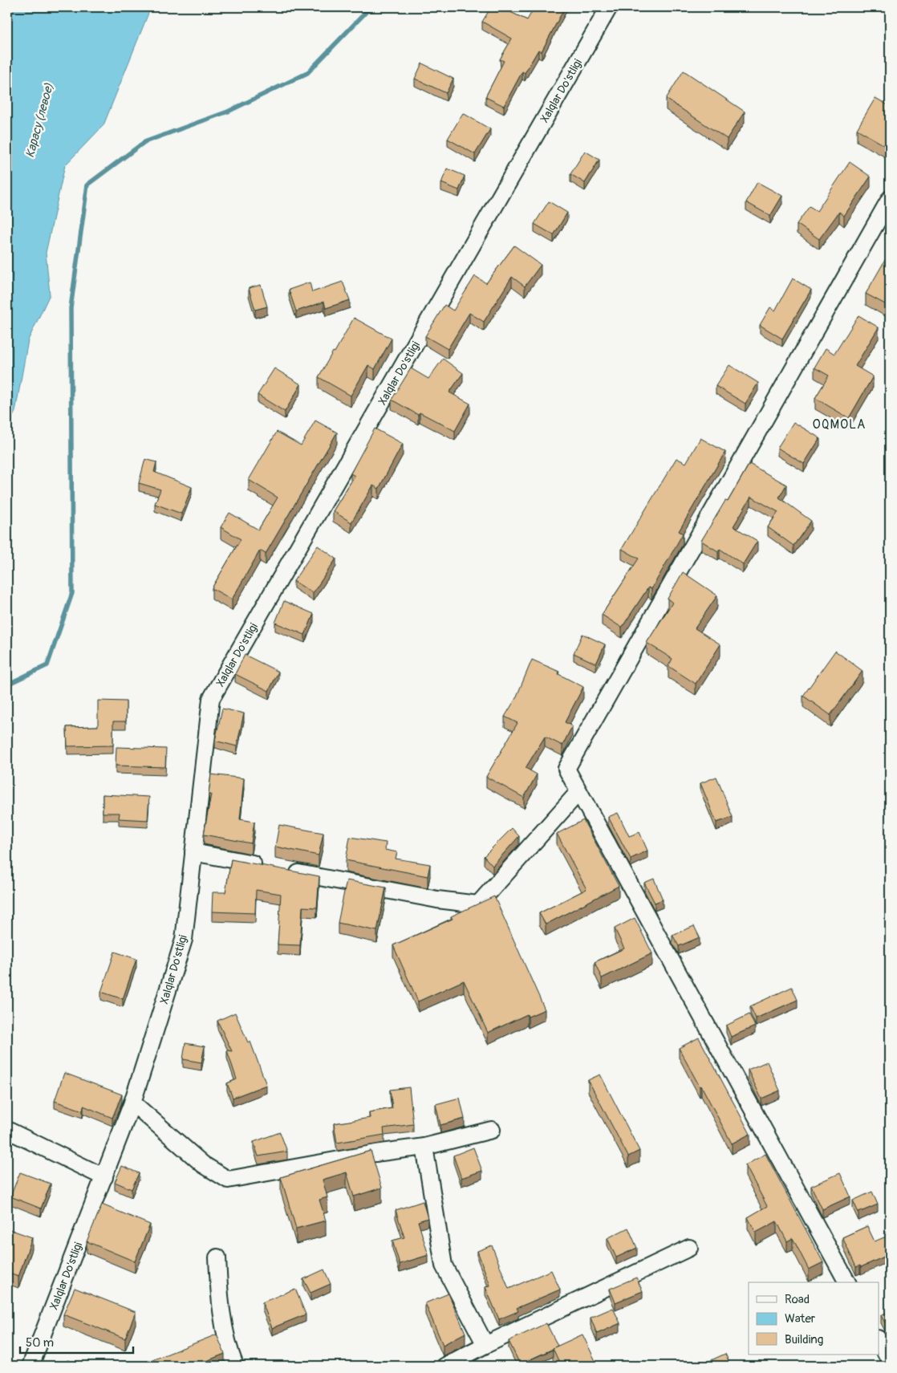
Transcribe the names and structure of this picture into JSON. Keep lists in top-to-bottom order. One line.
{"streets":{"street":["Xalqlar Do'stligi"]},"districts":["OQMOLA"],"water":["Карасу (левое)"],"legend":["Road","Water","Building"],"scale_bar":"50 m"}
